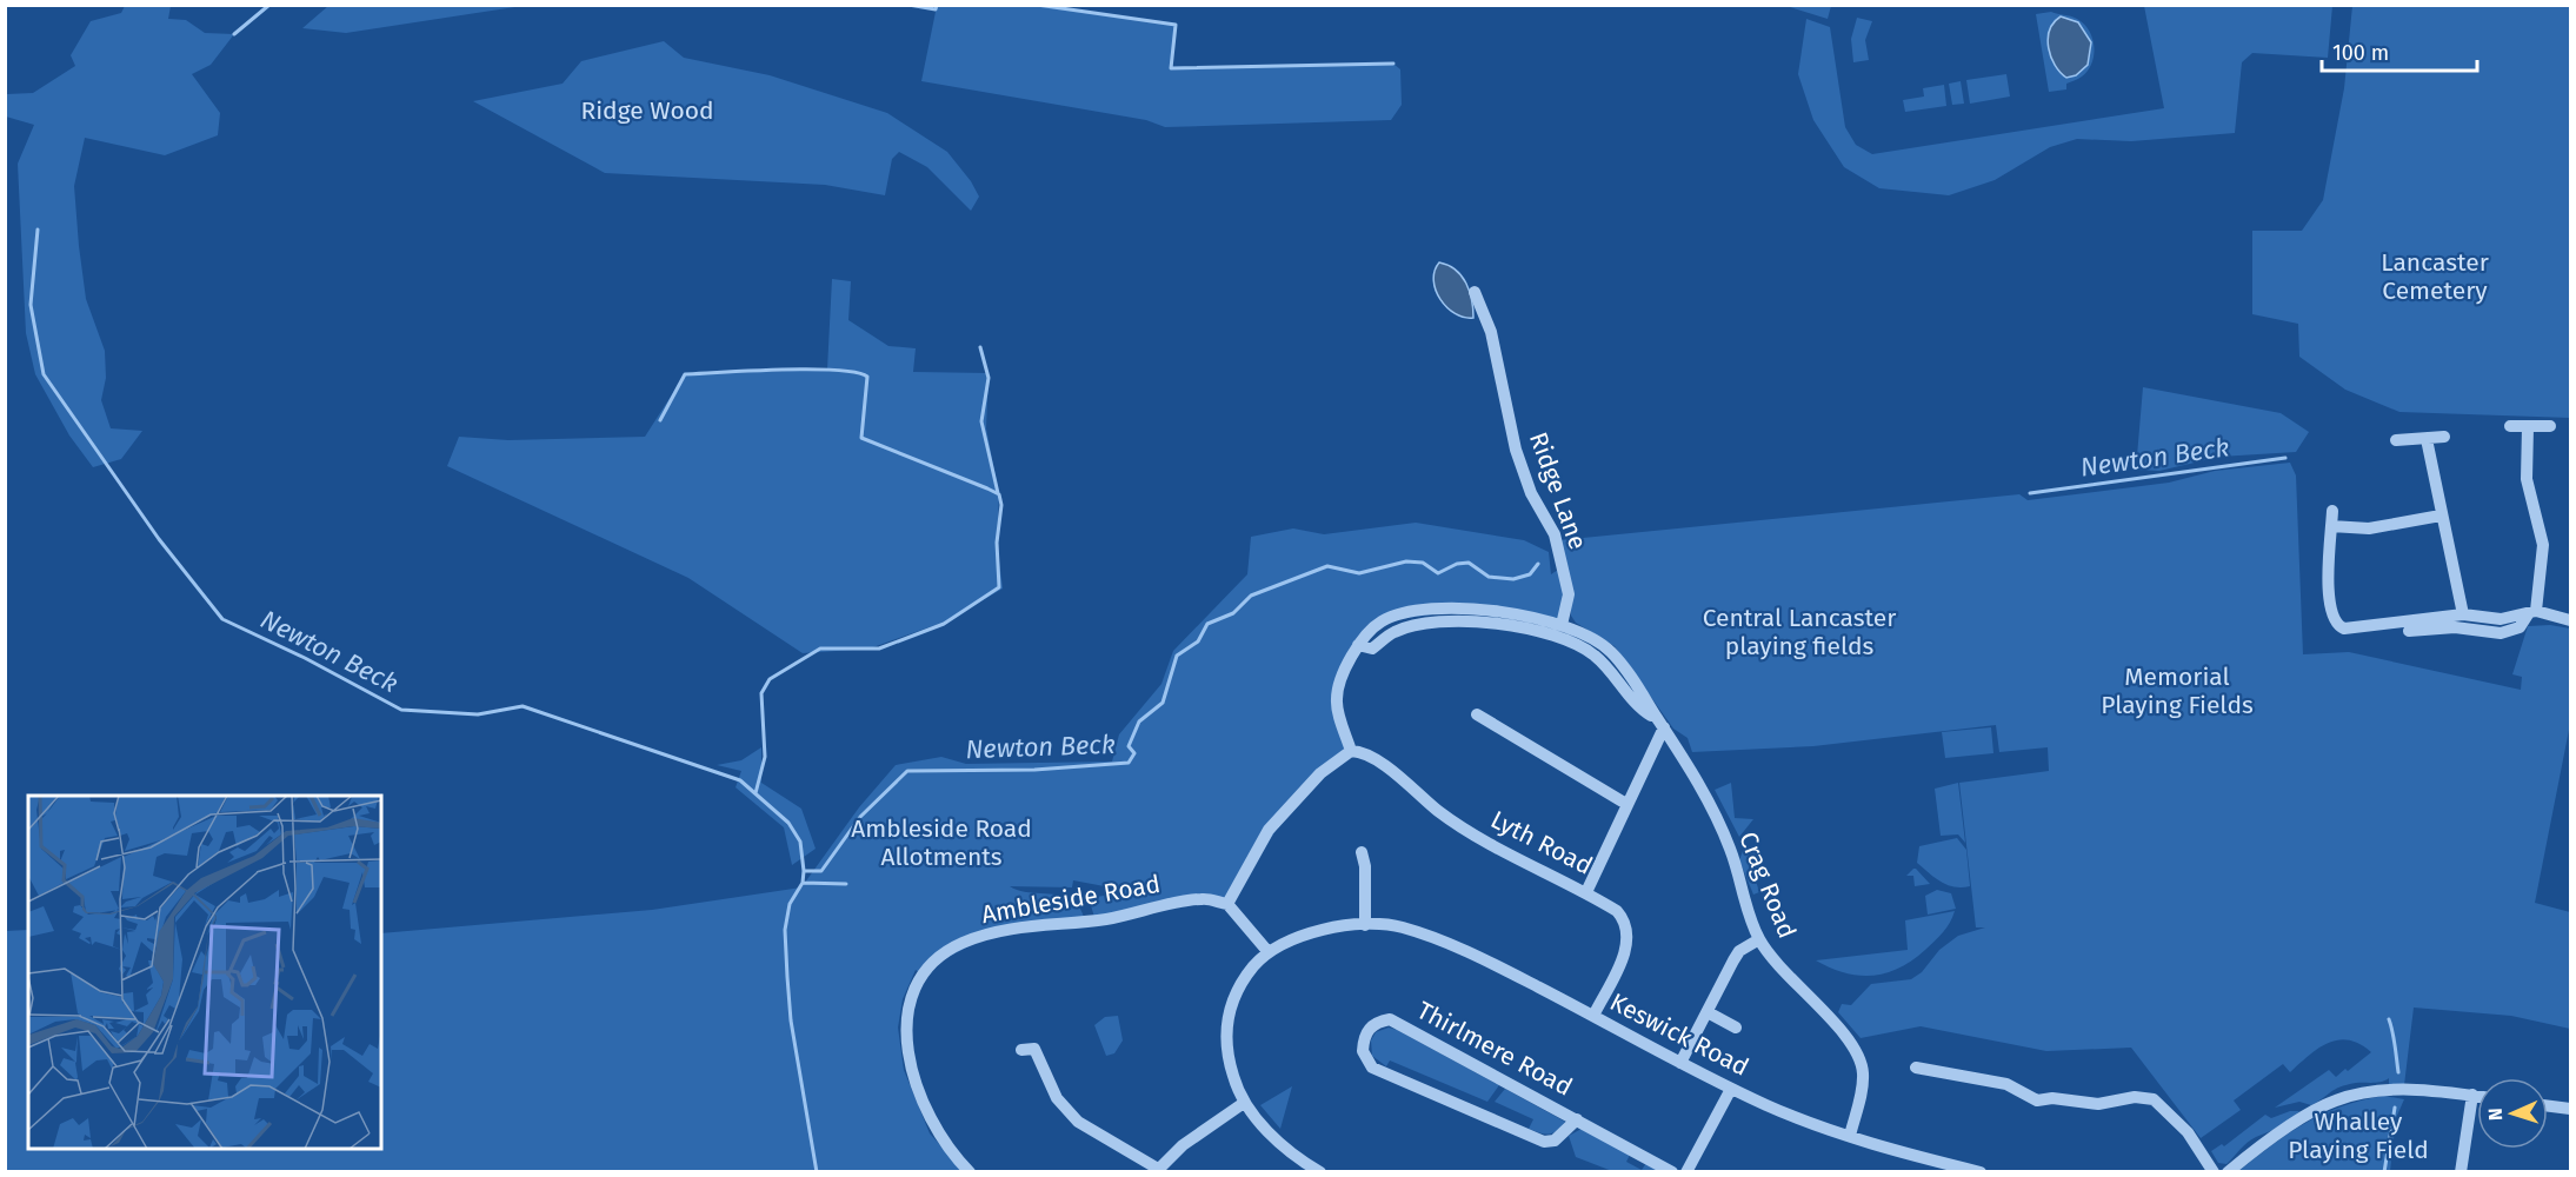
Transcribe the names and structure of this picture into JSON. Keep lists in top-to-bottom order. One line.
{"streets":{"street":["Ridge Lane","Lyth Road","Crag Road","Ambleside Road","Keswick Road","Thirlmere Road"]},"crossings":[["Ridge Lane","Crag Road"],["Lyth Road","Crag Road"],["Lyth Road","Keswick Road"],["Crag Road","Keswick Road"]],"water":["Newton Beck"],"parks":["Ridge Wood","Lancaster Cemetery","Central Lancaster playing fields","Memorial Playing Fields","Ambleside Road Allotments","Whalley Playing Field"],"scale_bar":"100 m","north":"left"}
